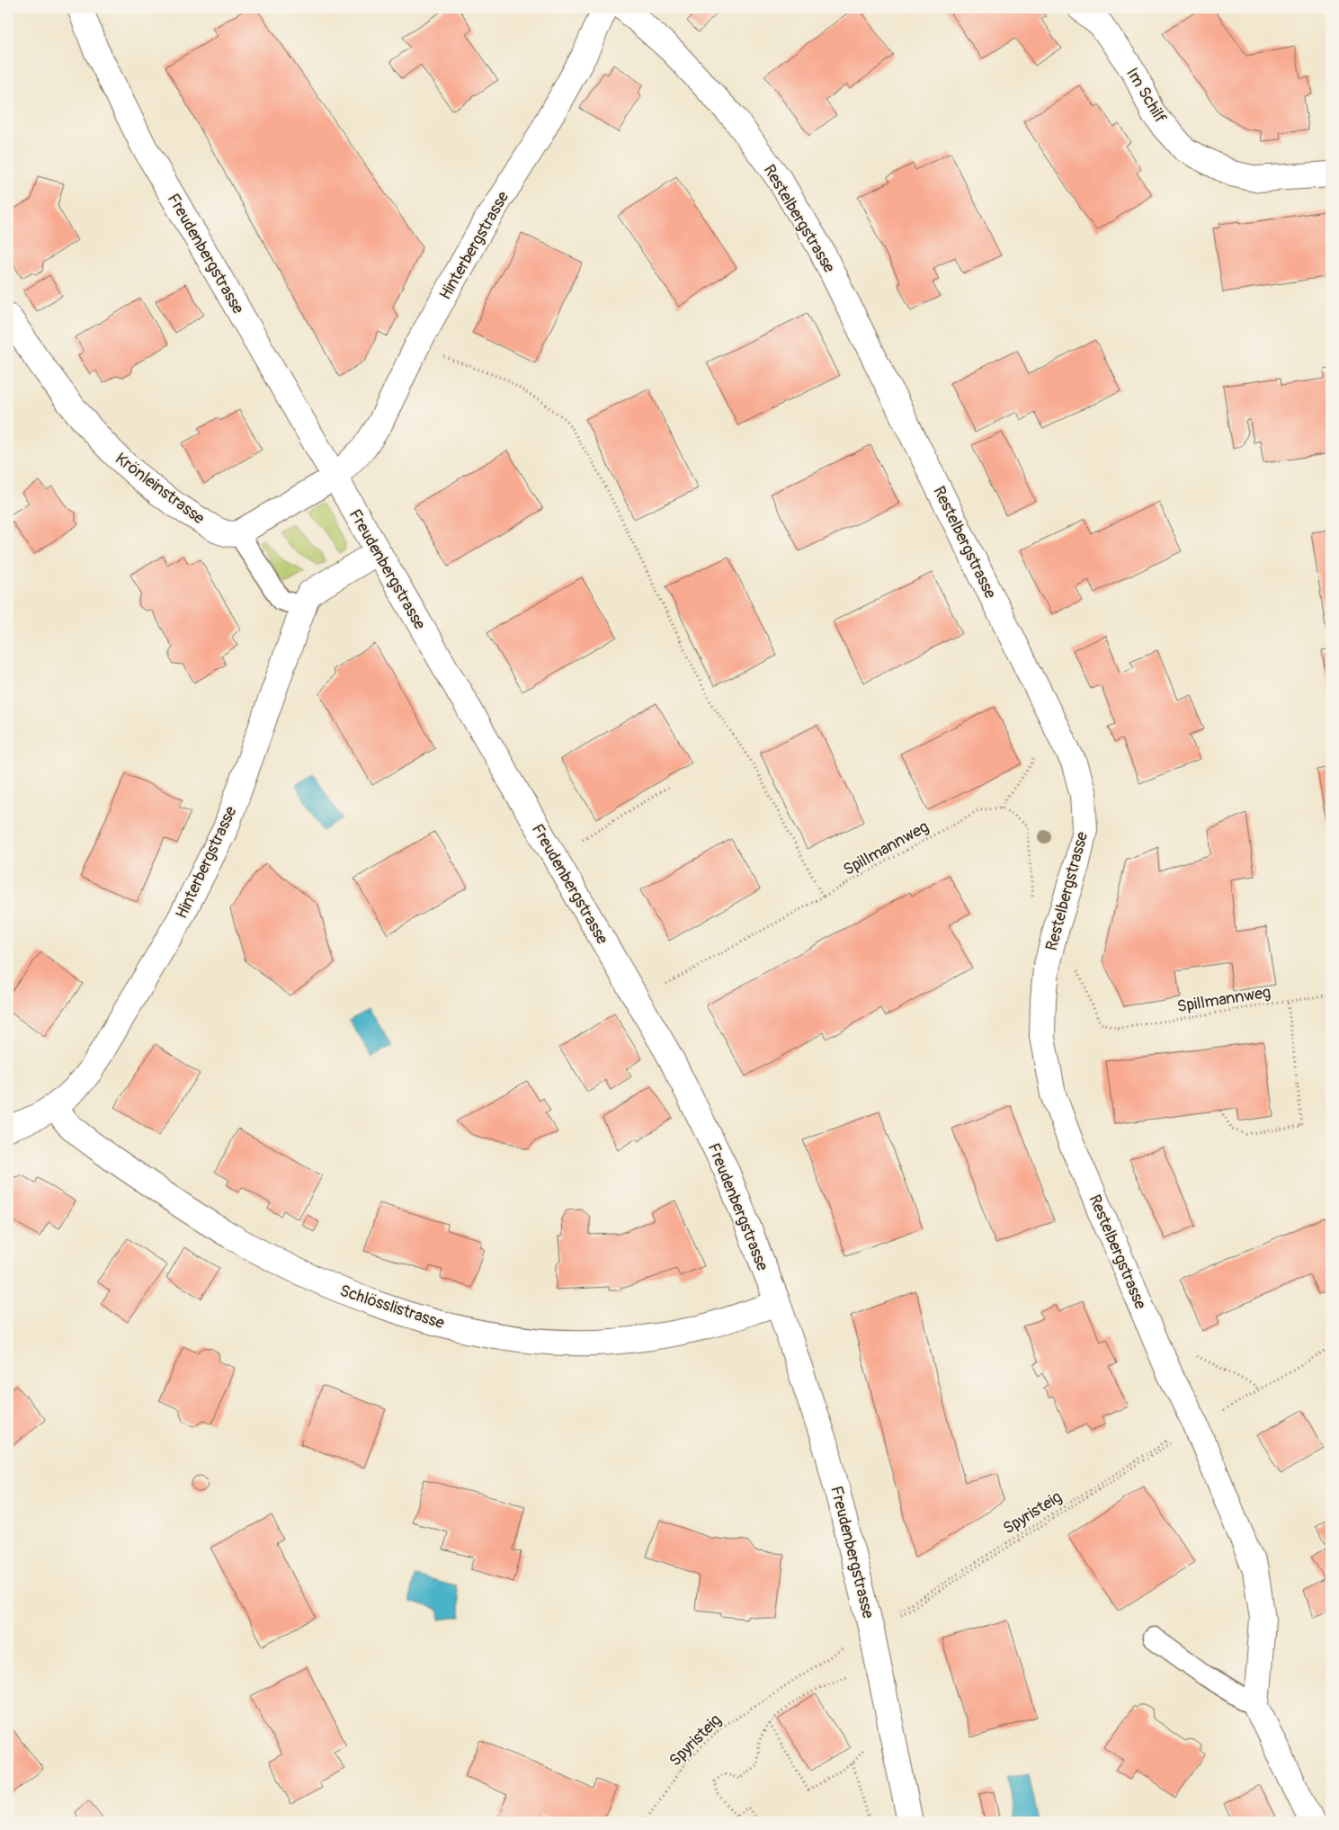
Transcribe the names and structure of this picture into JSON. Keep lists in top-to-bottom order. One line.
{"streets":{"street":["Im Schilf","Restelbergstrasse","Hinterbergstrasse","Freudenbergstrasse","Krönleinstrasse","Schlösslistrasse"],"path":["Spillmannweg","Spyristeig"]},"crossings":[["Hinterbergstrasse","Freudenbergstrasse"],["Hinterbergstrasse","Schlösslistrasse"],["Freudenbergstrasse","Schlösslistrasse"]]}
